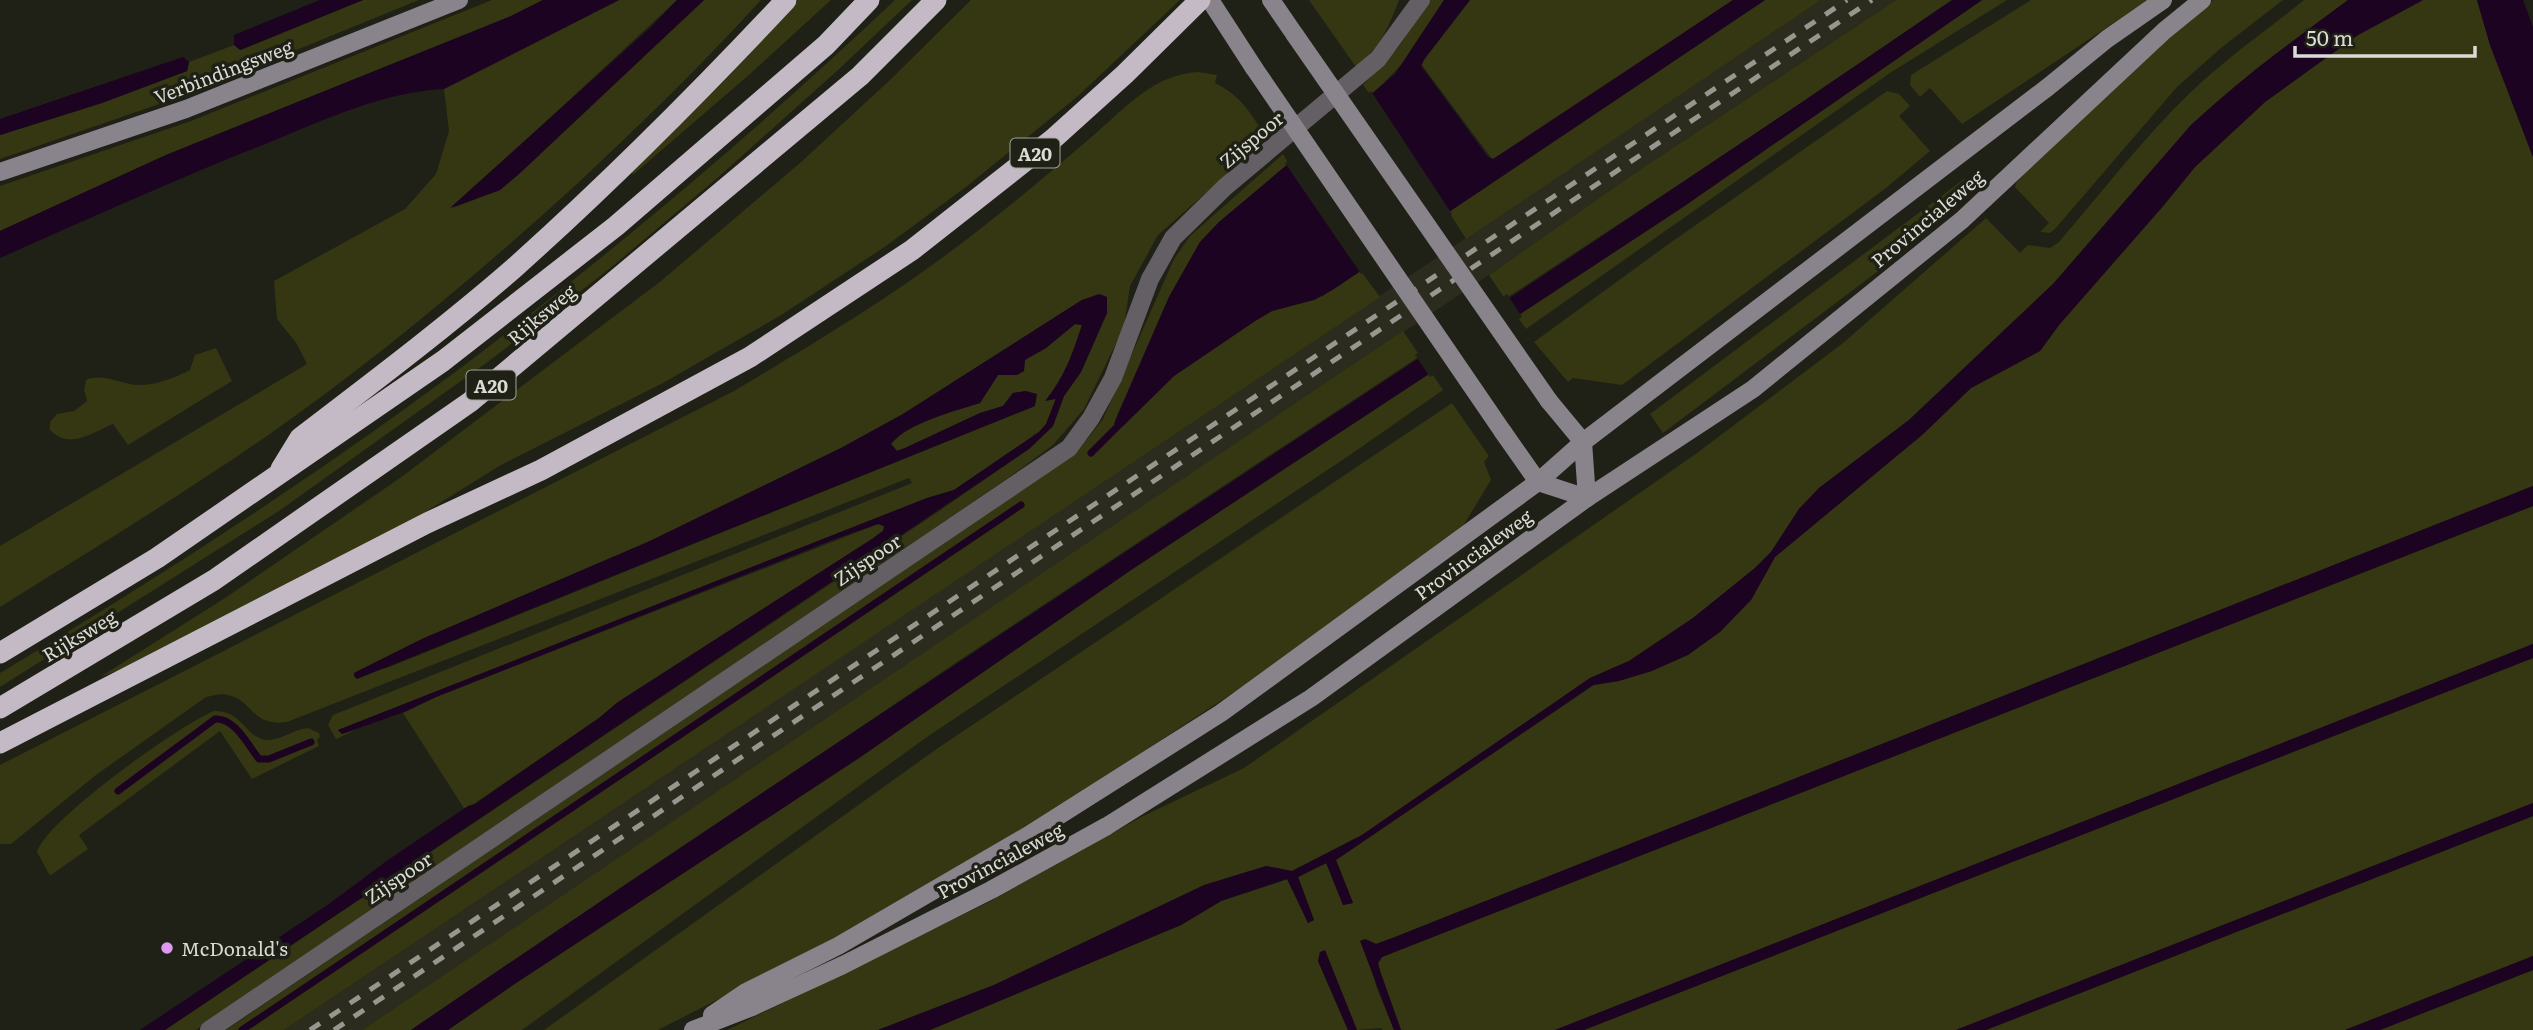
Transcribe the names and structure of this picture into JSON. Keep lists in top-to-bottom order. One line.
{"streets":{"highway":["A20","Rijksweg"],"main road":["Verbindingsweg","Provincialeweg"],"street":["Zijspoor"]},"crossings":[["A20","Rijksweg"]],"places":["McDonald's"],"scale_bar":"50 m"}
